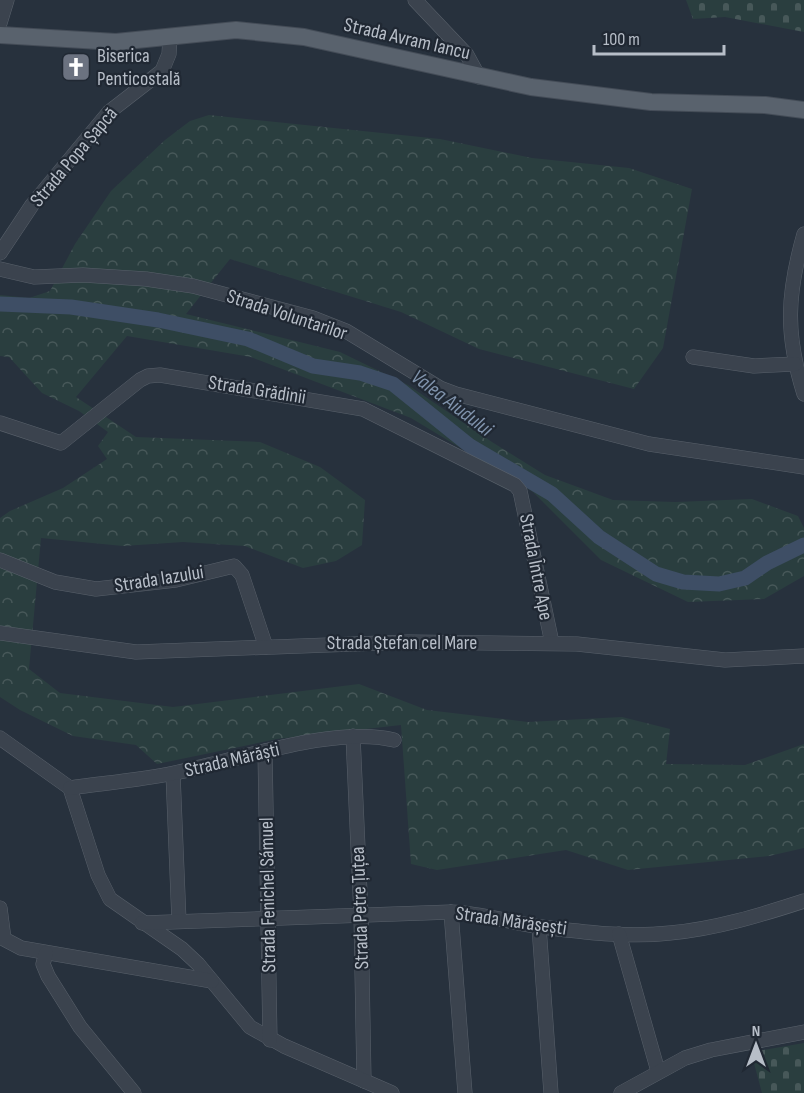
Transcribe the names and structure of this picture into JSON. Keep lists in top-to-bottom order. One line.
{"streets":{"main road":["Strada Avram Iancu"],"street":["Strada Popa Șapcă","Strada Voluntarilor","Strada Grădinii","Strada Între Ape","Strada Iazului","Strada Ștefan cel Mare","Strada Mărăști","Strada Fenichel Sámuel","Strada Petre Țuțea","Strada Mărășești"]},"crossings":[["Strada Avram Iancu","Strada Popa Șapcă"],["Strada Grădinii","Strada Între Ape"],["Strada Între Ape","Strada Ștefan cel Mare"],["Strada Iazului","Strada Ștefan cel Mare"],["Strada Mărăști","Strada Fenichel Sámuel"],["Strada Mărăști","Strada Petre Țuțea"],["Strada Fenichel Sámuel","Strada Mărășești"],["Strada Petre Țuțea","Strada Mărășești"]],"water":["Valea Aiudului"],"places":{"church":["Biserica Penticostală"]},"scale_bar":"100 m","north":"top"}
